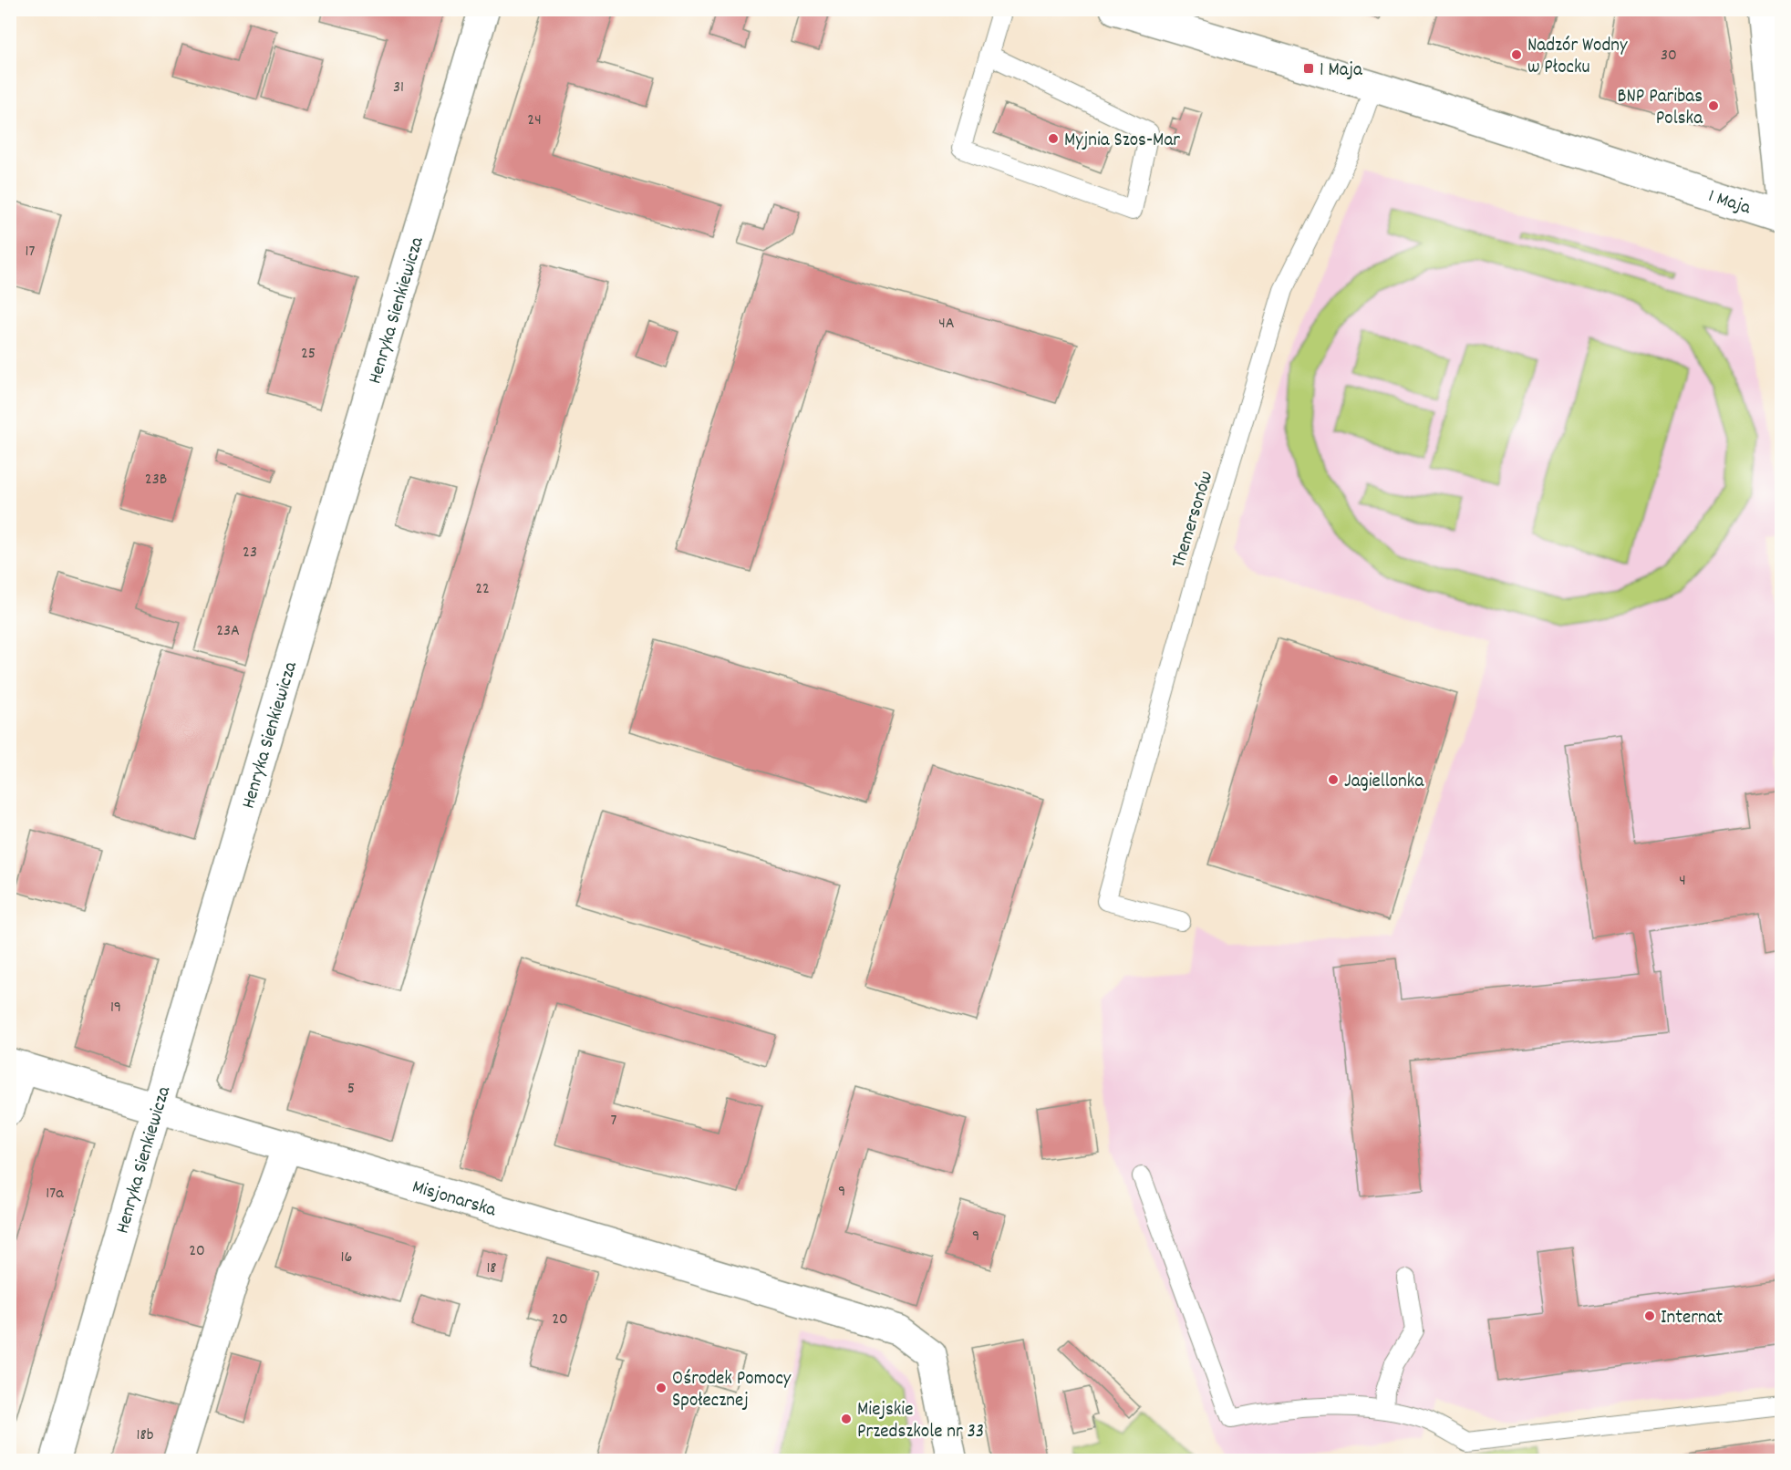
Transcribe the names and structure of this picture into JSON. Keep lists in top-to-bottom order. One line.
{"streets":{"street":["1 Maja","Henryka Sienkiewicza","Misjonarska"],"lane":["Themersonów"]},"crossings":[["1 Maja","Themersonów"],["Henryka Sienkiewicza","Misjonarska"]],"places":{"other":["Nadzór Wodny w Płocku","BNP Paribas Polska","Myjnia Szos-Mar","Jagiellonka","Internat","Ośrodek Pomocy Społecznej","Miejskie Przedszkole nr 33"],"transit":["1 Maja"]},"house_numbers":["30","31","24","17","4A","25","23B","23","22","23A","4","19","5","7","9","17a","9","20","16","18","20","18b"]}
